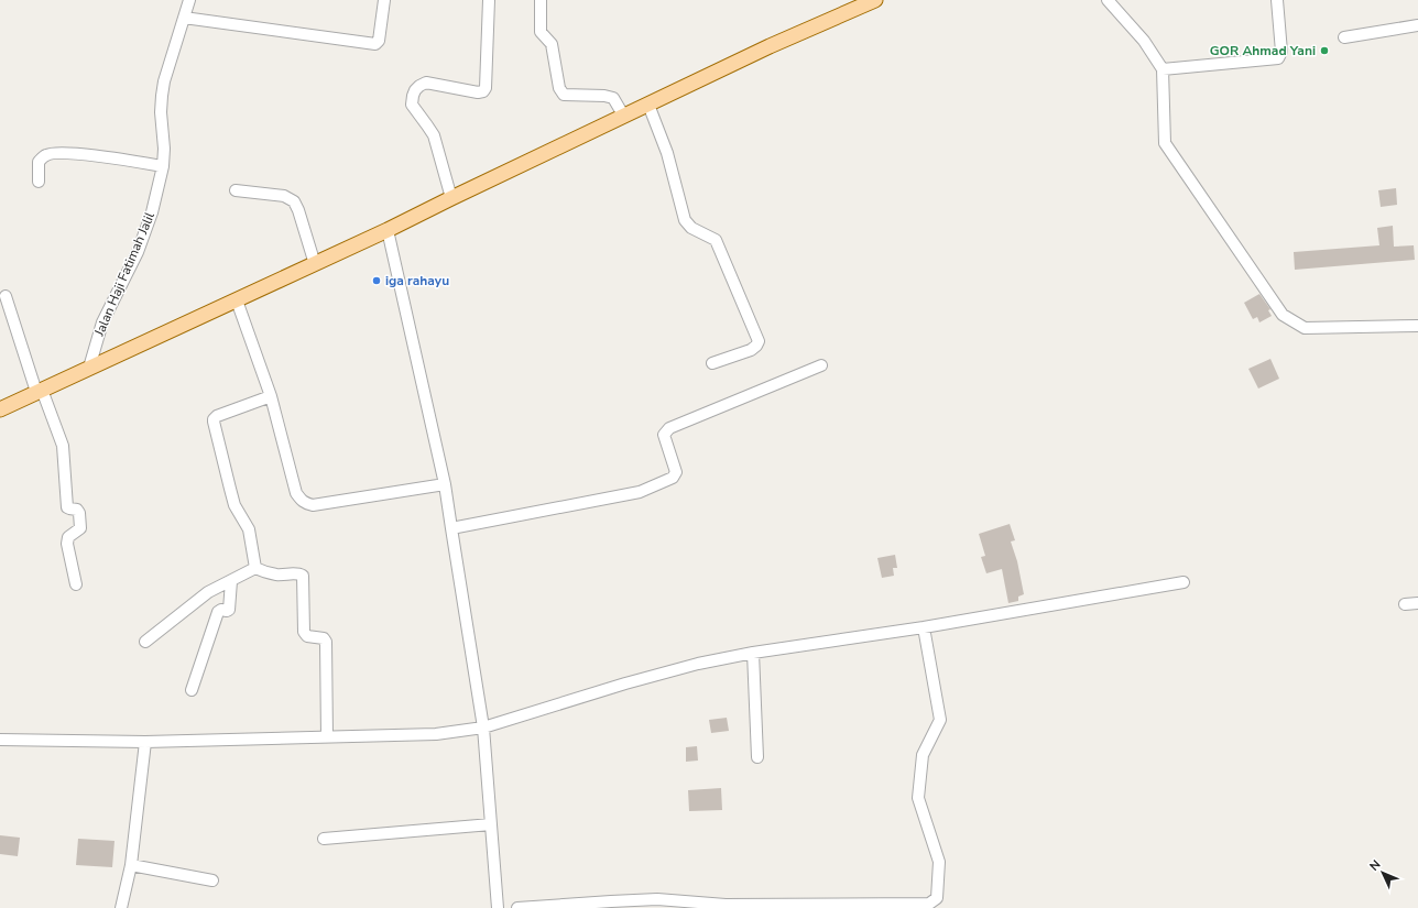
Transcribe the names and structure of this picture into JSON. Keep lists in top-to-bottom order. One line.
{"streets":{"street":["Jalan Haji Fatimah Jalil"]},"places":["GOR Ahmad Yani","iga rahayu"],"north":"top left"}
